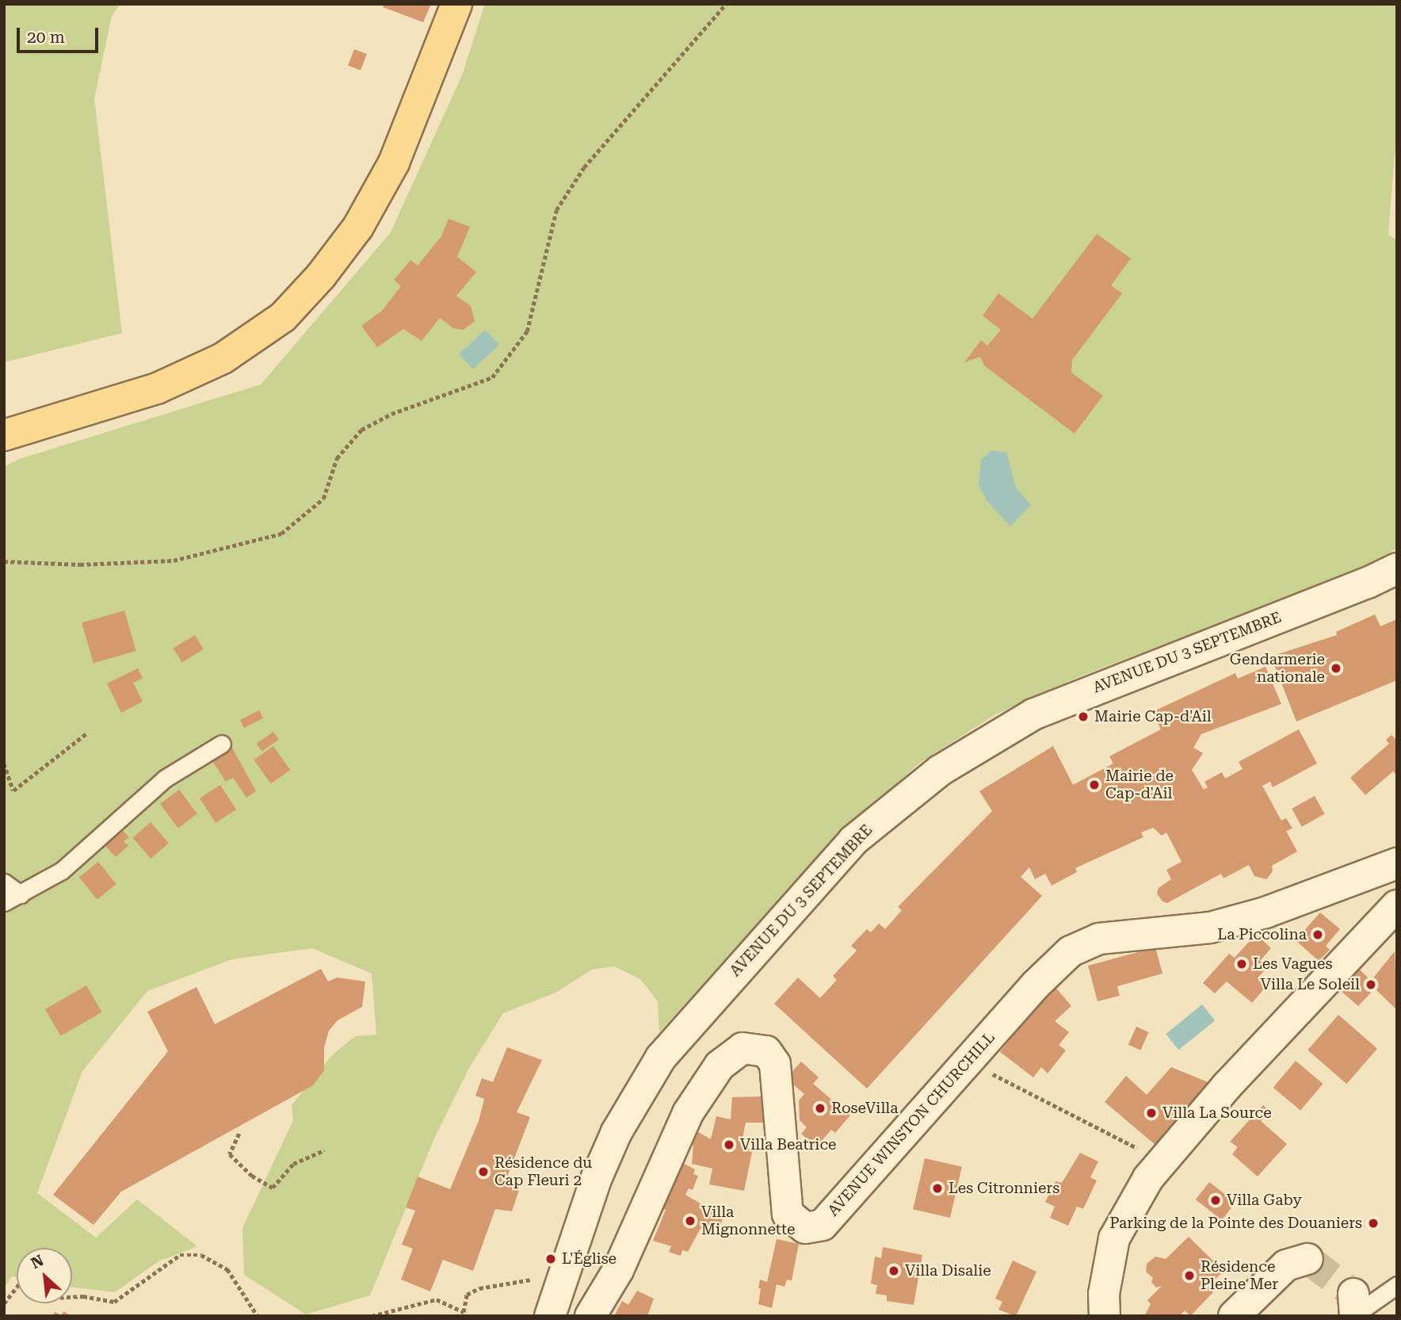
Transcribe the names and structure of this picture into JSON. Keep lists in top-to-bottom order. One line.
{"streets":{"street":["AVENUE DU 3 SEPTEMBRE","AVENUE WINSTON CHURCHILL"]},"places":["Gendarmerie nationale","Mairie Cap-d'Ail","Mairie de Cap-d'Ail","La Piccolina","Les Vagues","Villa Le Soleil","RoseVilla","Villa La Source","Villa Beatrice","Résidence du Cap Fleuri 2","Les Citronniers","Villa Gaby","Villa Mignonnette","Parking de la Pointe des Douaniers","L'Église","Villa Disalie","Résidence Pleine Mer"],"scale_bar":"20 m","north":"top left"}
